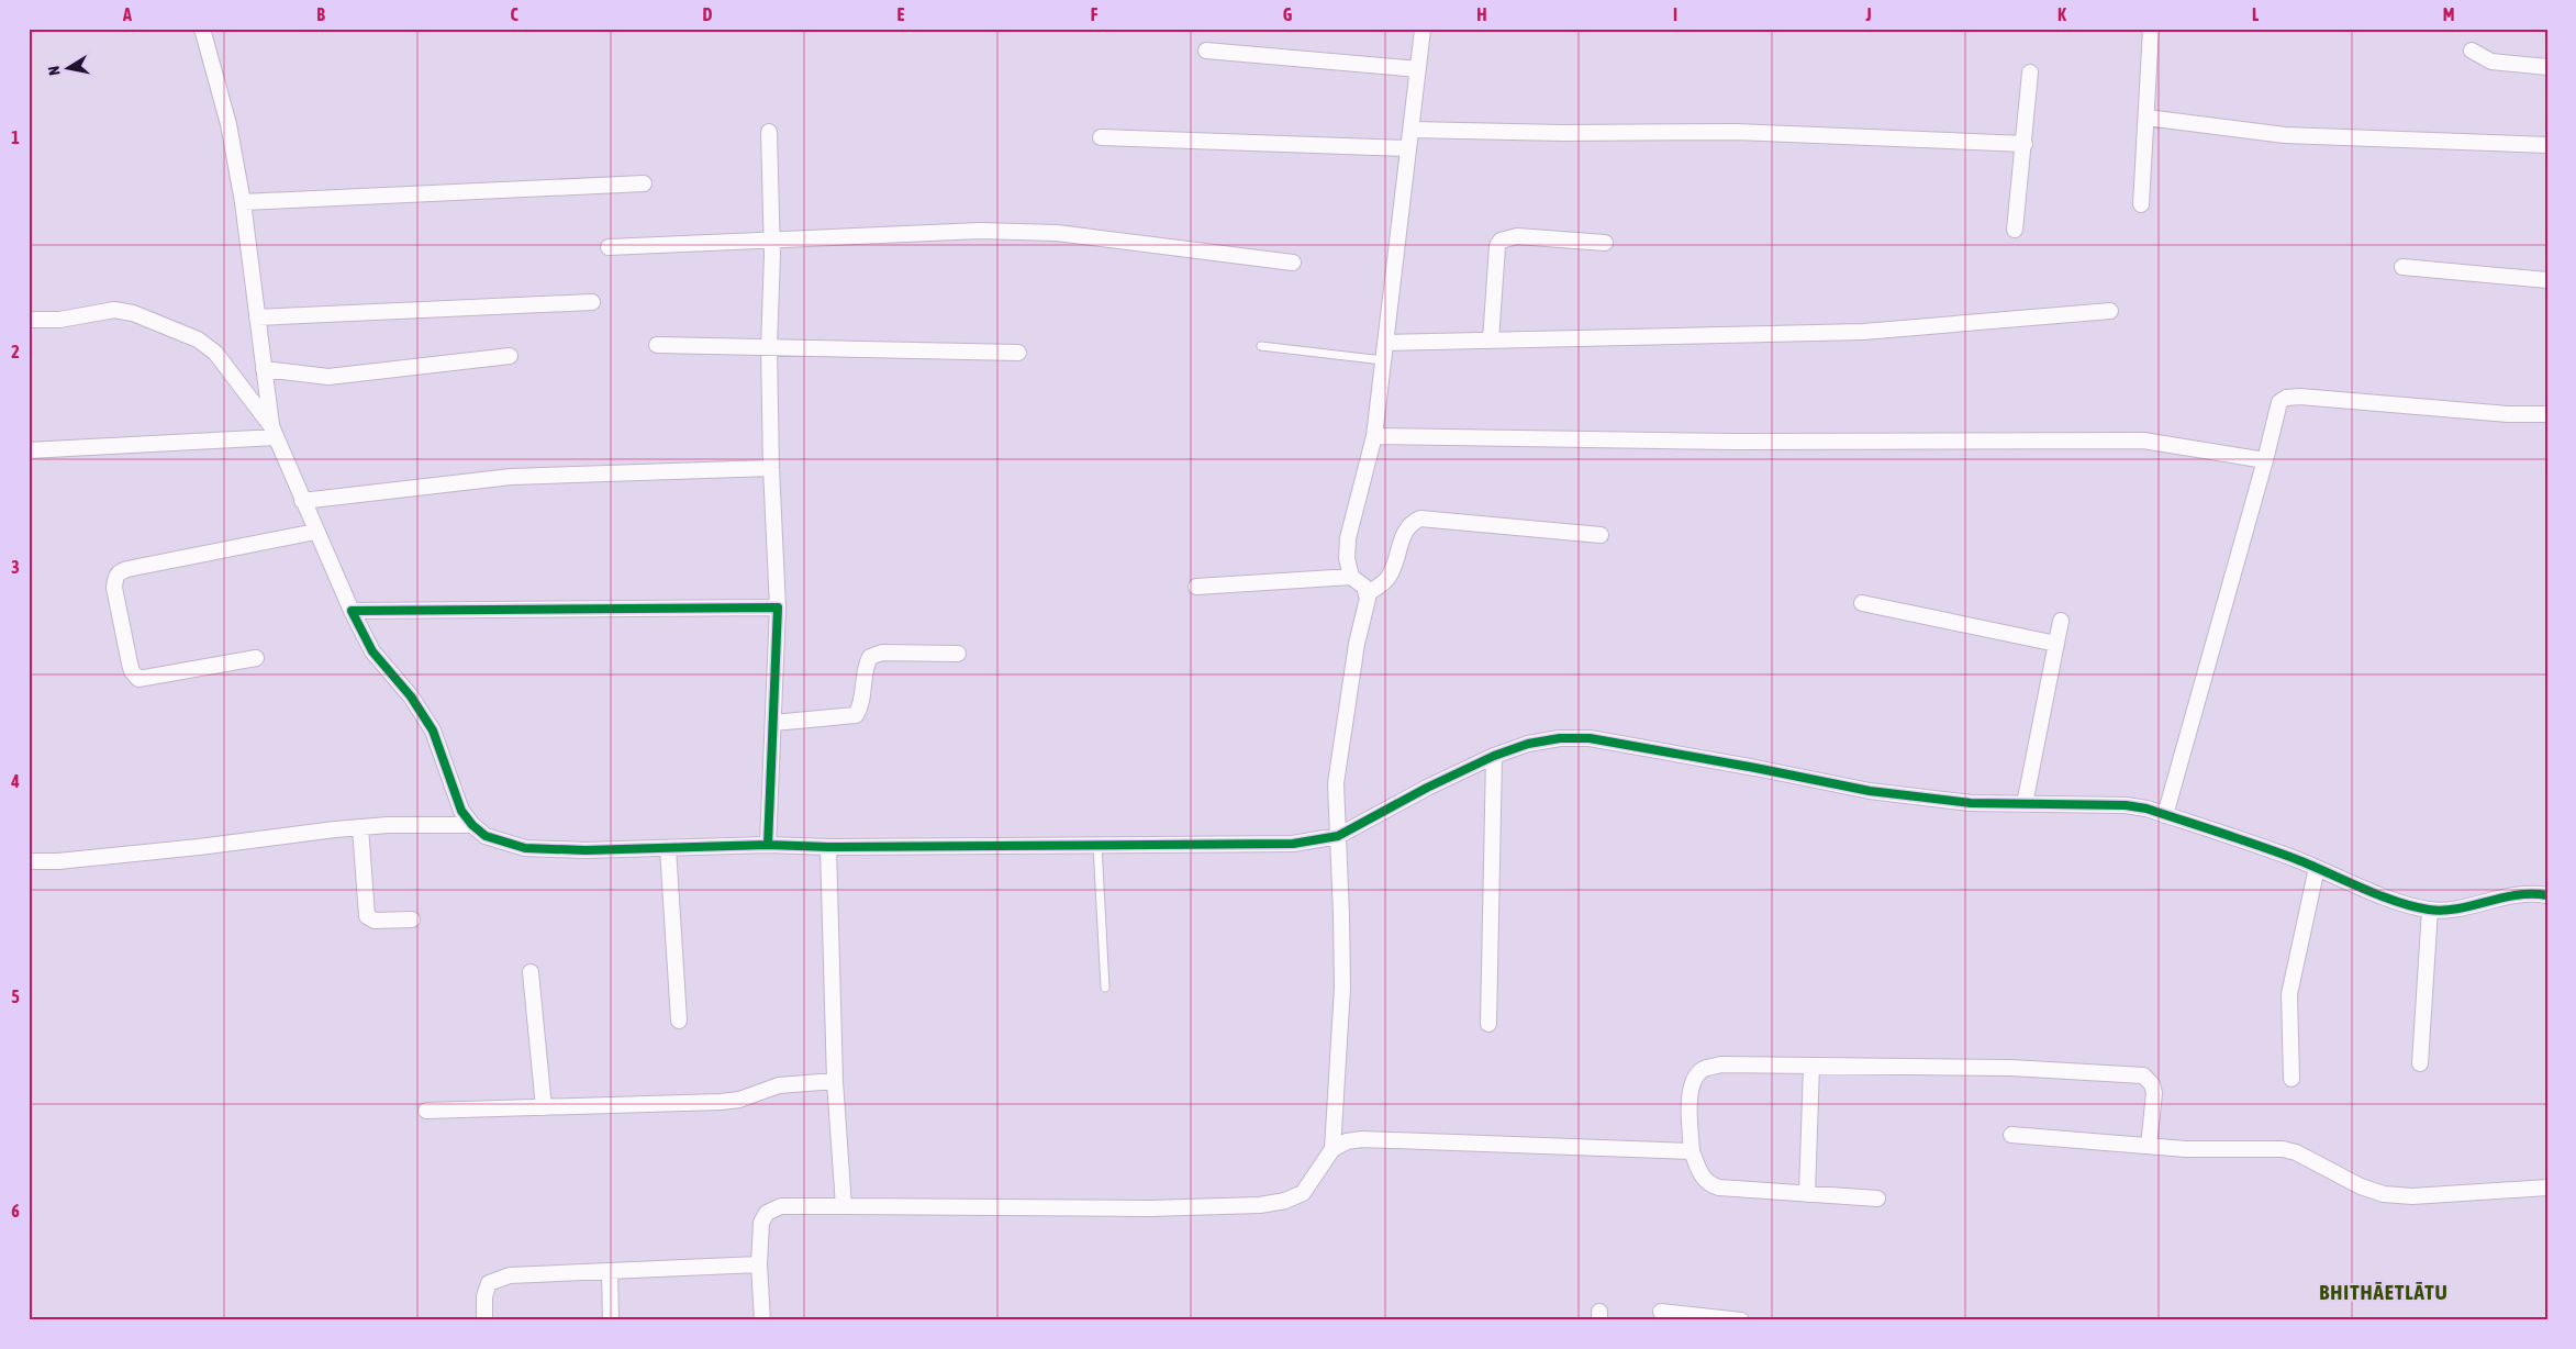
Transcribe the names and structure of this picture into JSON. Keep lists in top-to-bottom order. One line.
{"districts":["BHITHĀETLĀTU"],"north":"left","grid":{"columns":["A","B","C","D","E","F","G","H","I","J","K","L","M"],"rows":["1","2","3","4","5","6"]}}
